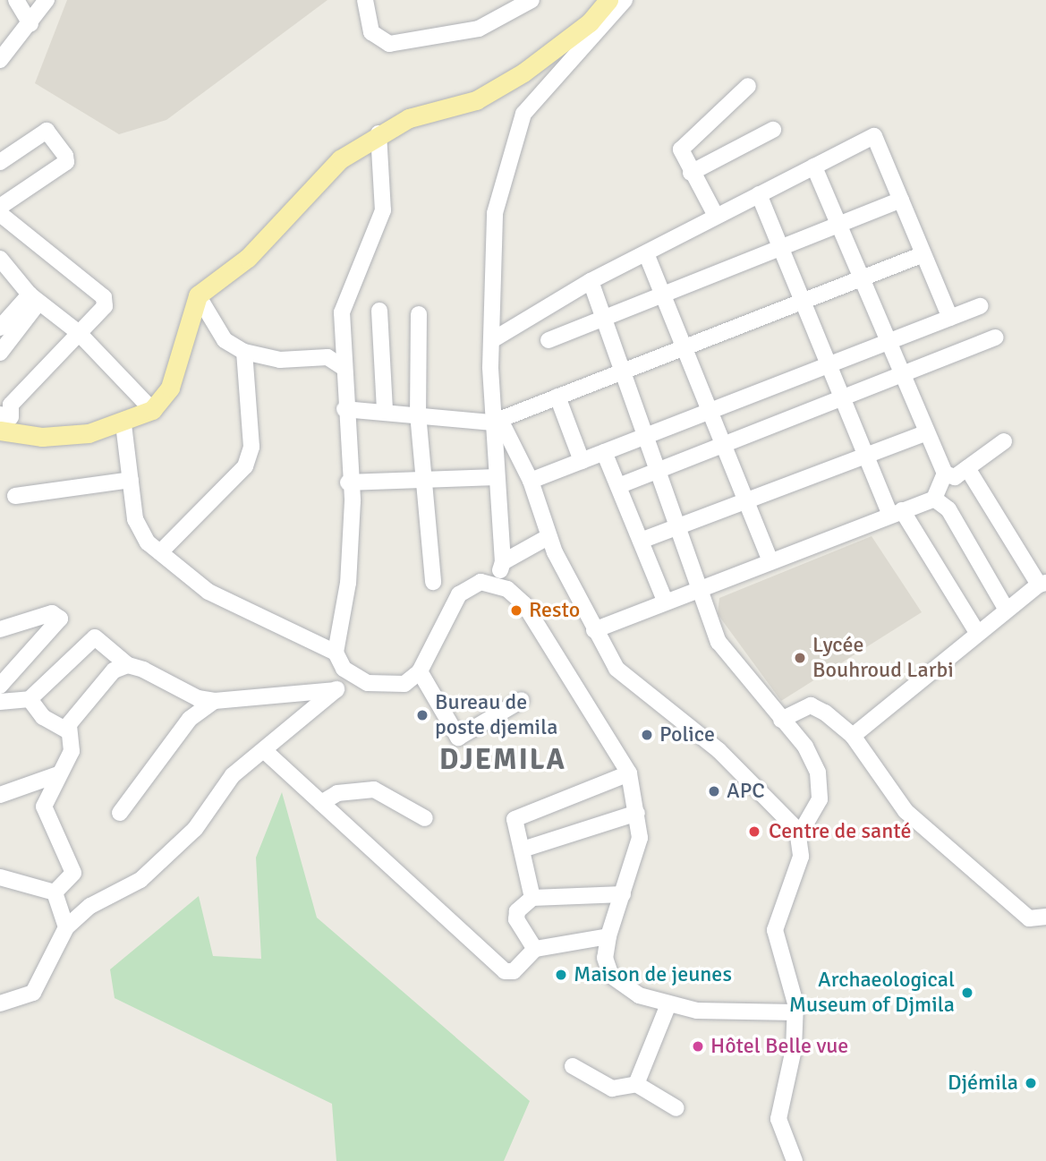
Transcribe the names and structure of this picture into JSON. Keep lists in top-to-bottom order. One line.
{"districts":["DJEMILA"],"places":["Resto","Lycée Bouhroud Larbi","Bureau de poste djemila","Police","APC","Centre de santé","Maison de jeunes","Archaeological Museum of Djmila","Hôtel Belle vue","Djémila"]}
